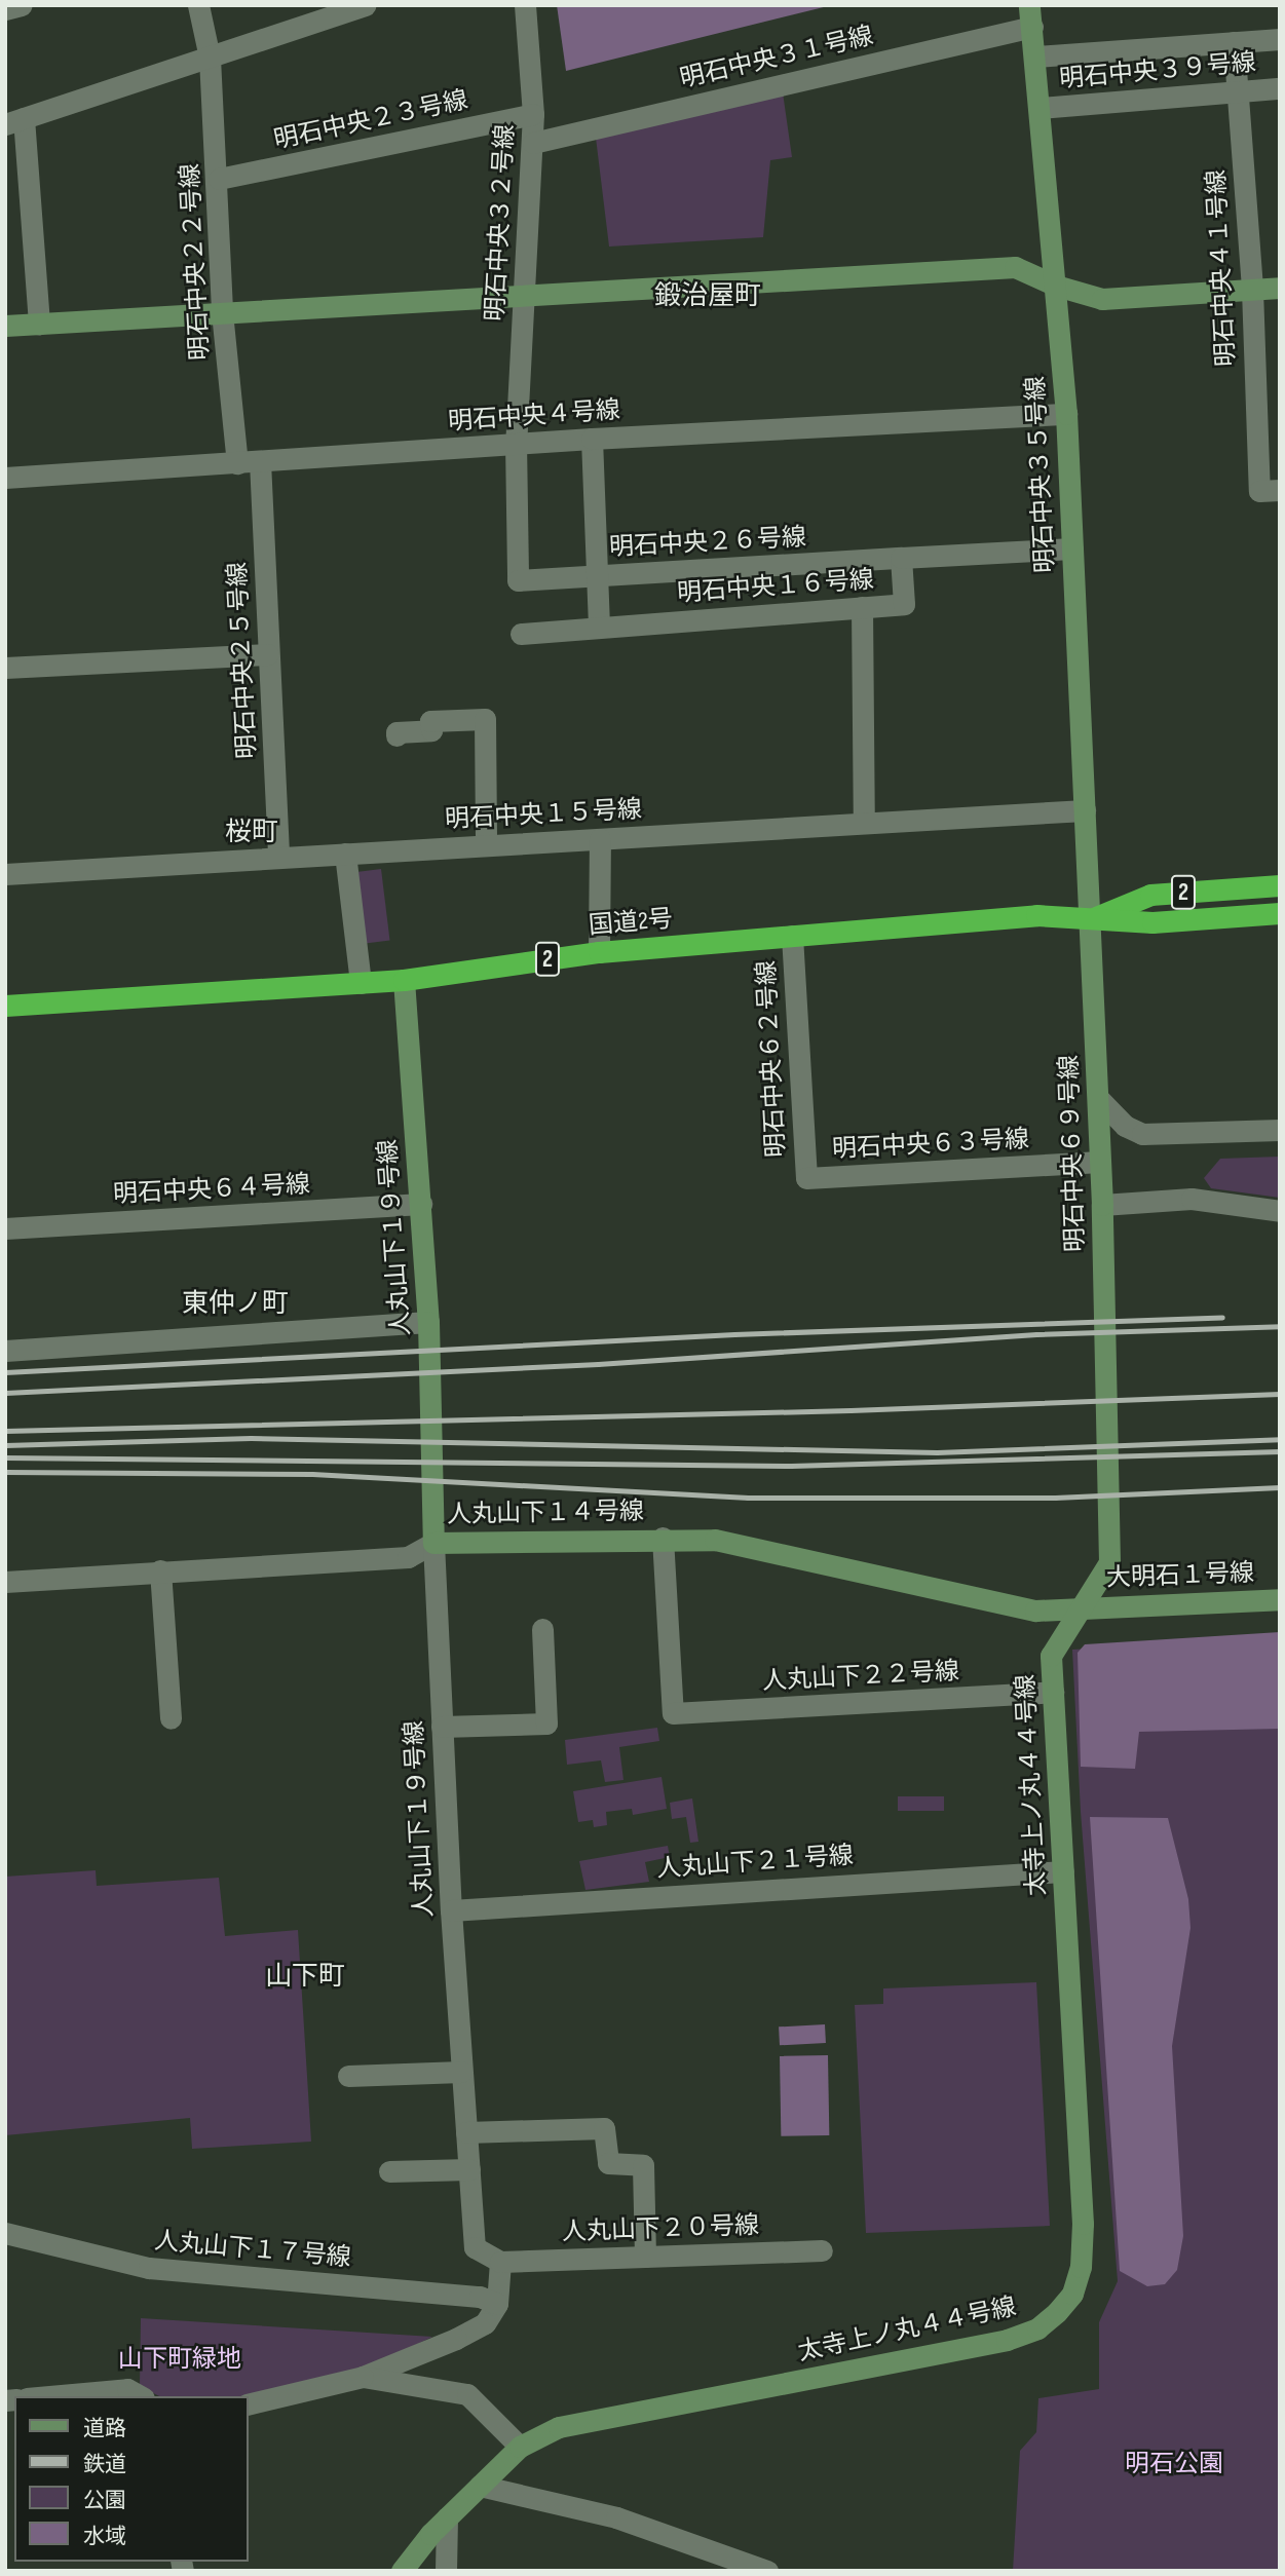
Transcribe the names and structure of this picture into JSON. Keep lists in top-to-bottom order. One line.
{"streets":{"highway":["2","国道2号"],"street":["明石中央３１号線","明石中央３９号線","明石中央２３号線","明石中央３２号線","明石中央２２号線","明石中央４１号線","明石中央４号線","明石中央３５号線","明石中央２６号線","明石中央１６号線","明石中央２５号線","明石中央１５号線","明石中央６２号線","明石中央６３号線","明石中央６９号線","明石中央６４号線","人丸山下１９号線","人丸山下１４号線","大明石１号線","人丸山下２２号線","太寺上ノ丸４４号線","人丸山下２１号線","人丸山下２０号線","人丸山下１７号線"]},"crossings":[["明石中央３１号線","明石中央３２号線"],["明石中央３１号線","明石中央３５号線"],["明石中央３９号線","明石中央４１号線"],["明石中央３９号線","明石中央３５号線"],["明石中央２３号線","明石中央３２号線"],["明石中央２３号線","明石中央２２号線"],["明石中央３２号線","明石中央４号線"],["明石中央３２号線","明石中央２６号線"],["明石中央２２号線","明石中央４号線"],["明石中央４号線","明石中央３５号線"],["明石中央４号線","明石中央２５号線"],["明石中央３５号線","明石中央１６号線"],["明石中央３５号線","明石中央１５号線"],["明石中央３５号線","国道2号"],["明石中央３５号線","明石中央６９号線"],["明石中央２６号線","明石中央１６号線"],["明石中央２５号線","明石中央１５号線"],["国道2号","明石中央６２号線"],["国道2号","明石中央６９号線"],["国道2号","人丸山下１９号線"],["明石中央６２号線","明石中央６３号線"],["明石中央６３号線","明石中央６９号線"],["明石中央６９号線","人丸山下１４号線"],["明石中央６９号線","大明石１号線"],["明石中央６９号線","太寺上ノ丸４４号線"],["明石中央６４号線","人丸山下１９号線"],["人丸山下１９号線","人丸山下１４号線"],["人丸山下１９号線","人丸山下２１号線"],["人丸山下１９号線","人丸山下２０号線"],["人丸山下１４号線","大明石１号線"],["人丸山下１４号線","人丸山下２２号線"],["人丸山下１４号線","太寺上ノ丸４４号線"],["大明石１号線","太寺上ノ丸４４号線"],["人丸山下２２号線","太寺上ノ丸４４号線"],["太寺上ノ丸４４号線","人丸山下２１号線"]],"districts":["鍛治屋町","桜町","東仲ノ町","山下町"],"parks":["山下町緑地","明石公園"],"legend":["道路","鉄道","公園","水域"]}
